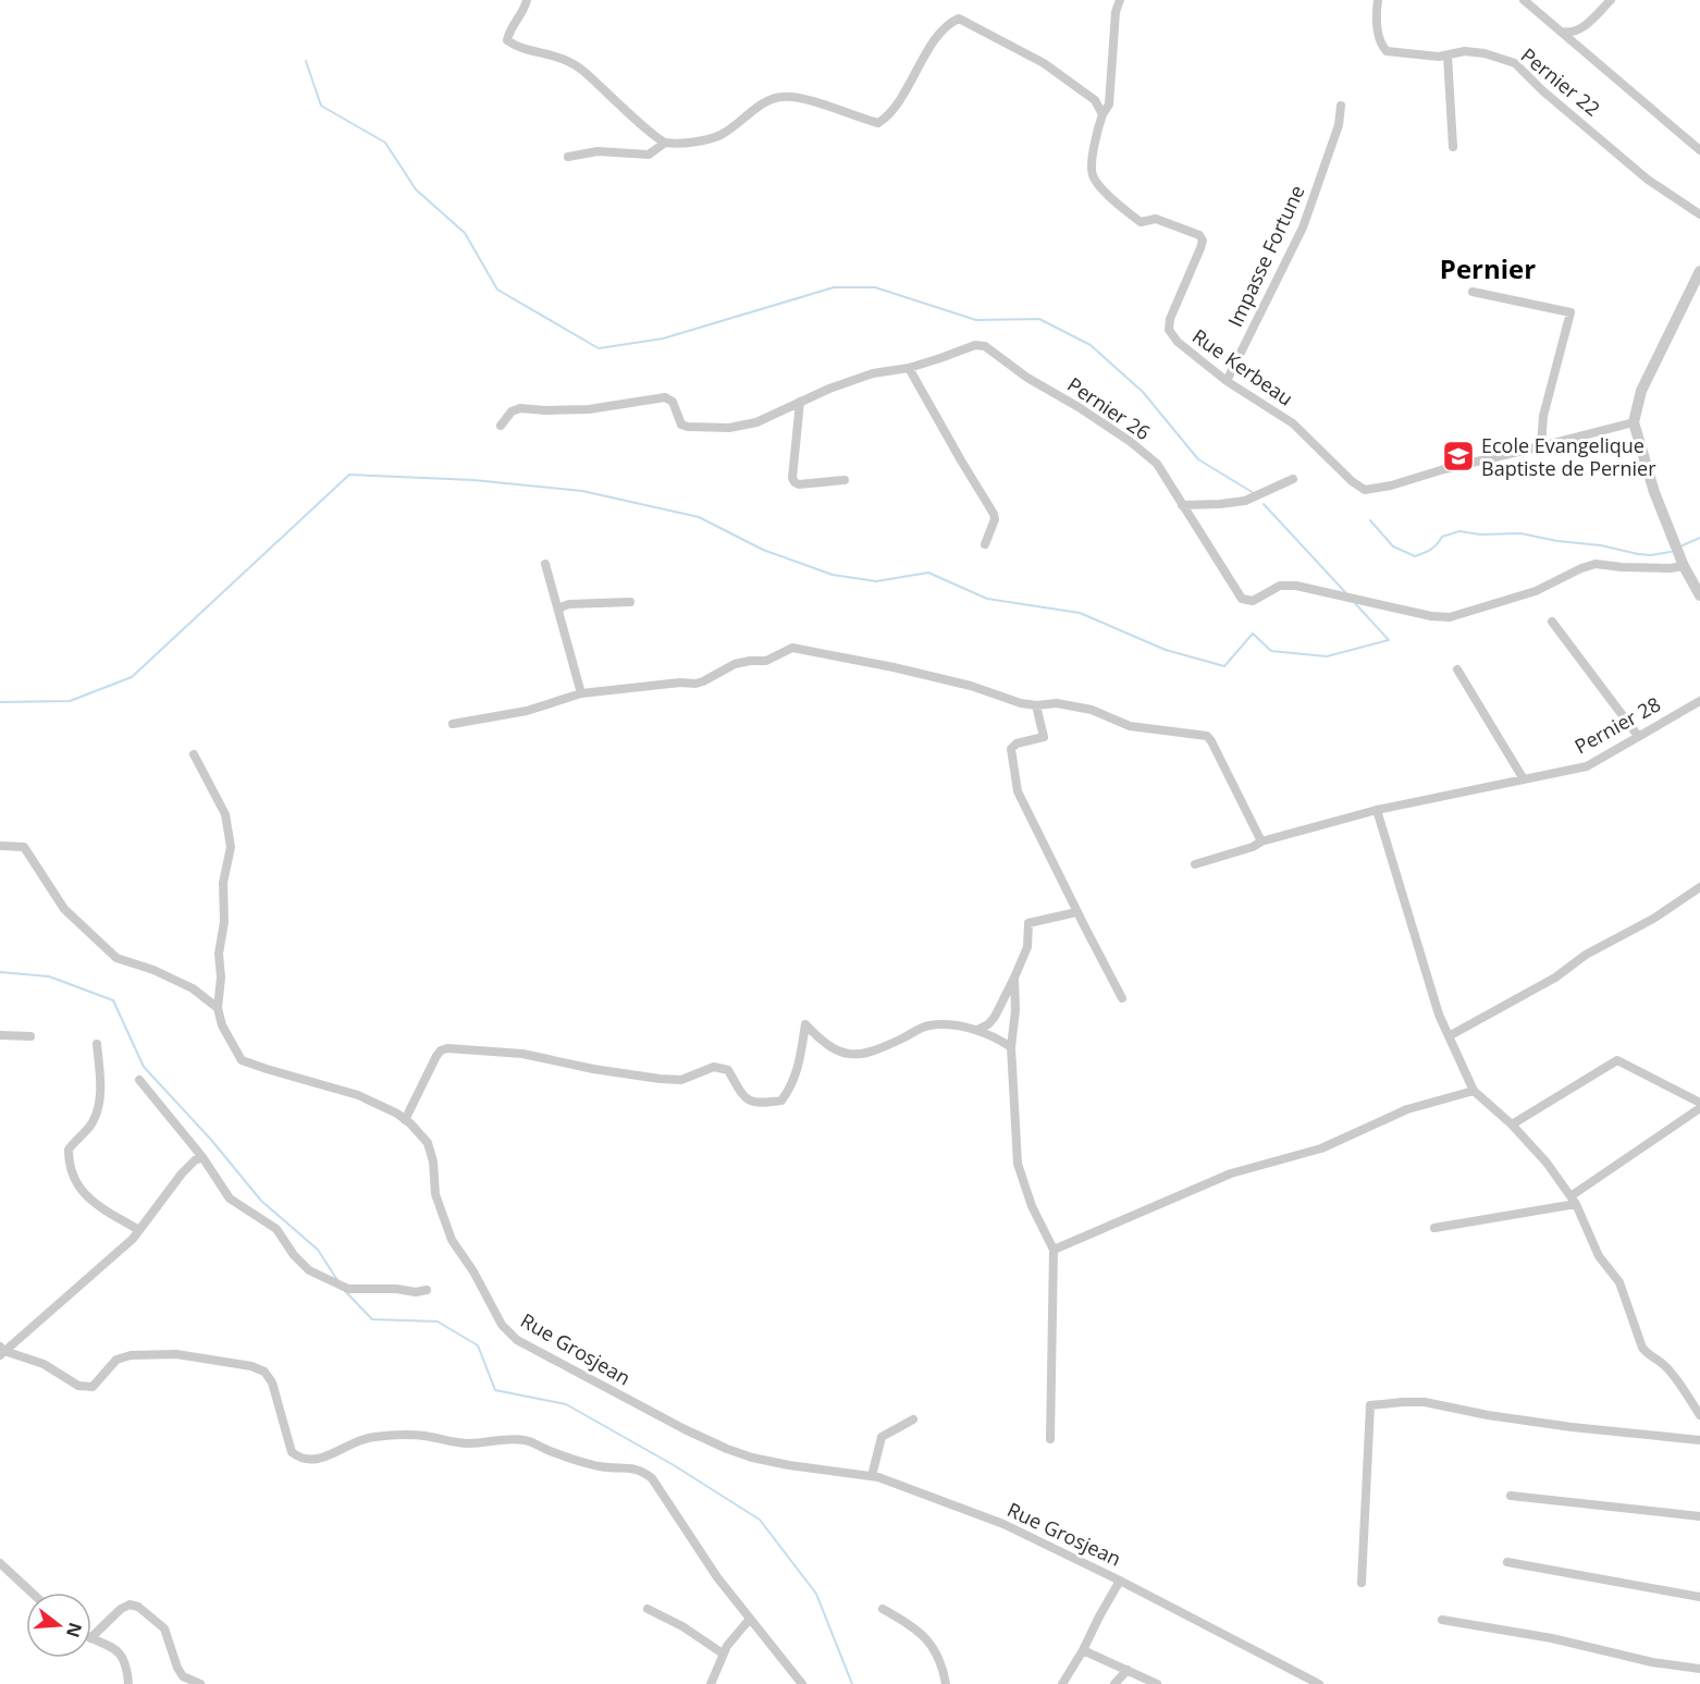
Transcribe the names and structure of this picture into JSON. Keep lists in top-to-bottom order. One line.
{"streets":{"street":["Pernier 22","Impasse Fortune","Rue Kerbeau","Pernier 26","Pernier 28","Rue Grosjean"]},"crossings":[["Impasse Fortune","Rue Kerbeau"]],"districts":["Pernier"],"places":{"school or university":["Ecole Evangelique Baptiste de Pernier"]},"north":"right"}
